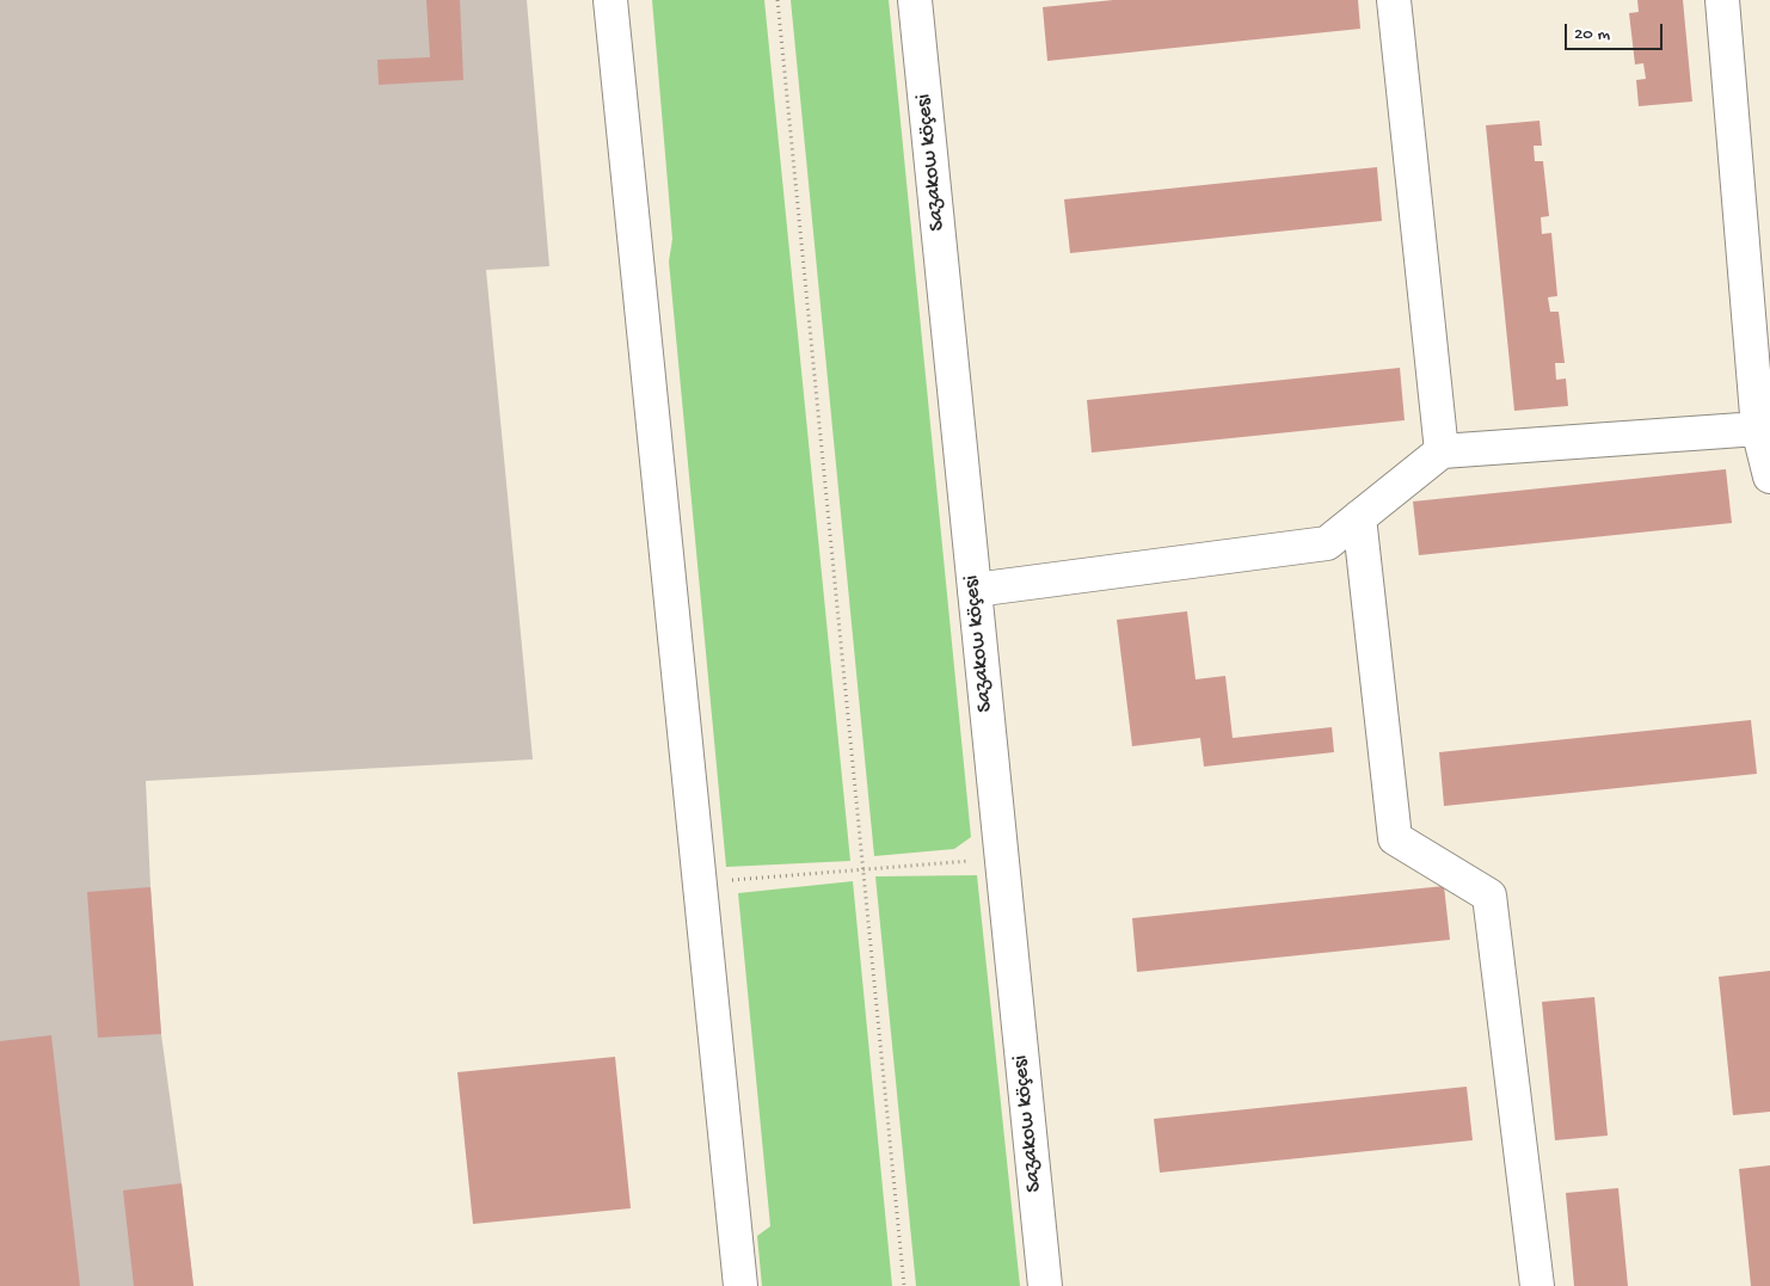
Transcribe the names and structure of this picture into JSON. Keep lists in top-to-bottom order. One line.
{"streets":{"street":["Sazakow köçesi"]},"scale_bar":"20 m"}
